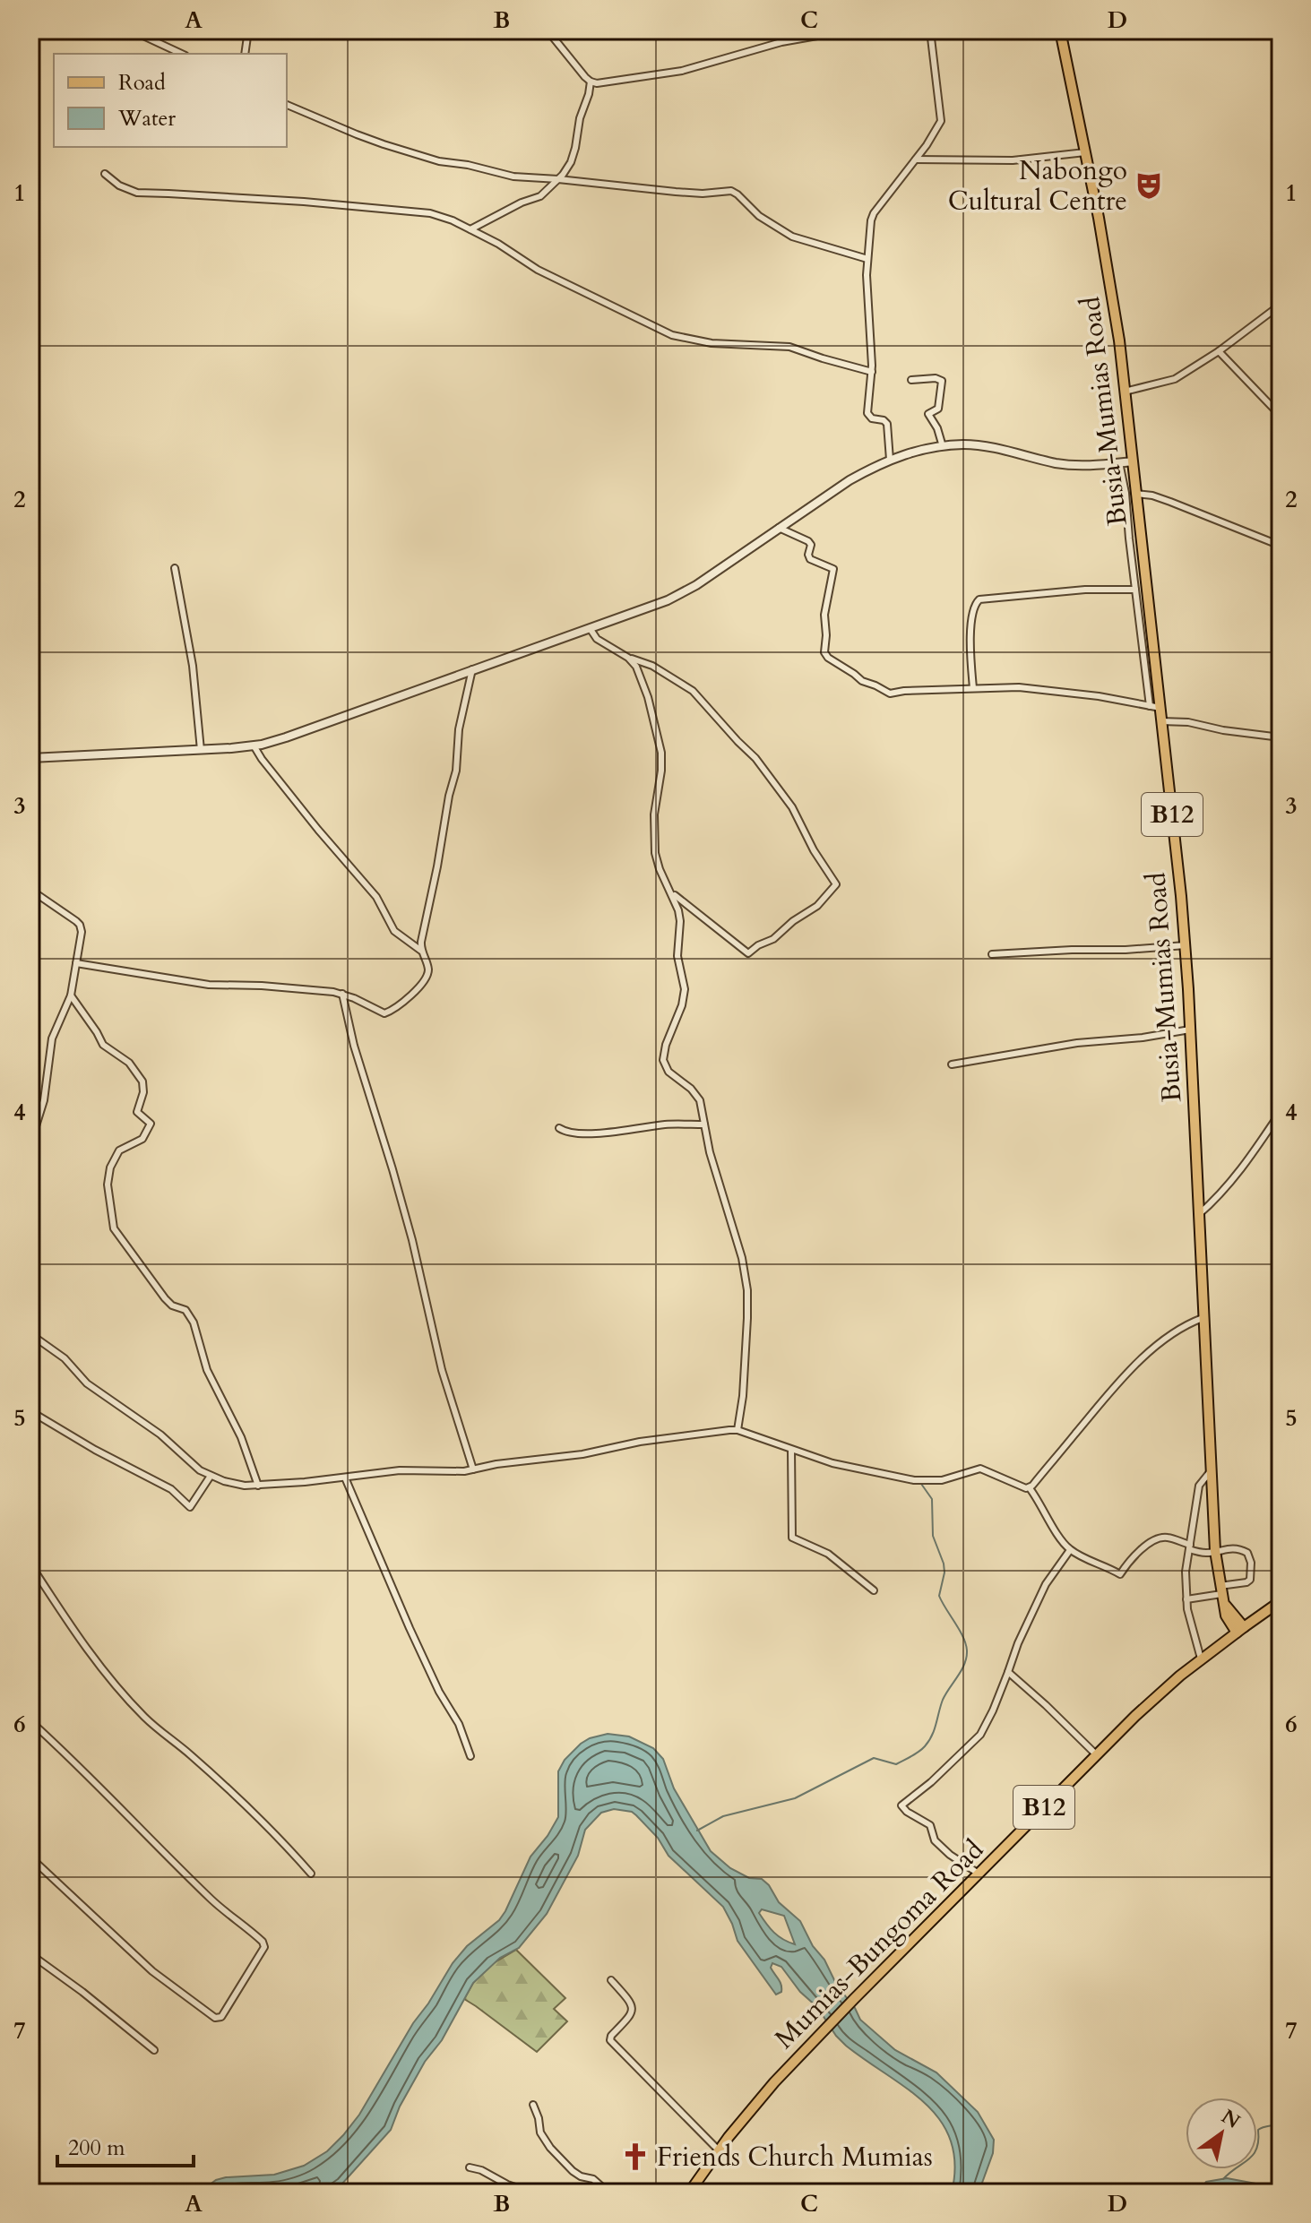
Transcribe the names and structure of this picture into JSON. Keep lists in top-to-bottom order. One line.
{"streets":{"main road":["Busia-Mumias Road","B12","Mumias-Bungoma Road"]},"crossings":[["Busia-Mumias Road","Mumias-Bungoma Road"]],"places":{"theatre":["Nabongo Cultural Centre"],"church":["Friends Church Mumias"]},"legend":["Road","Water"],"scale_bar":"200 m","north":"top right","grid":{"columns":["A","B","C","D"],"rows":["1","2","3","4","5","6","7"]}}
